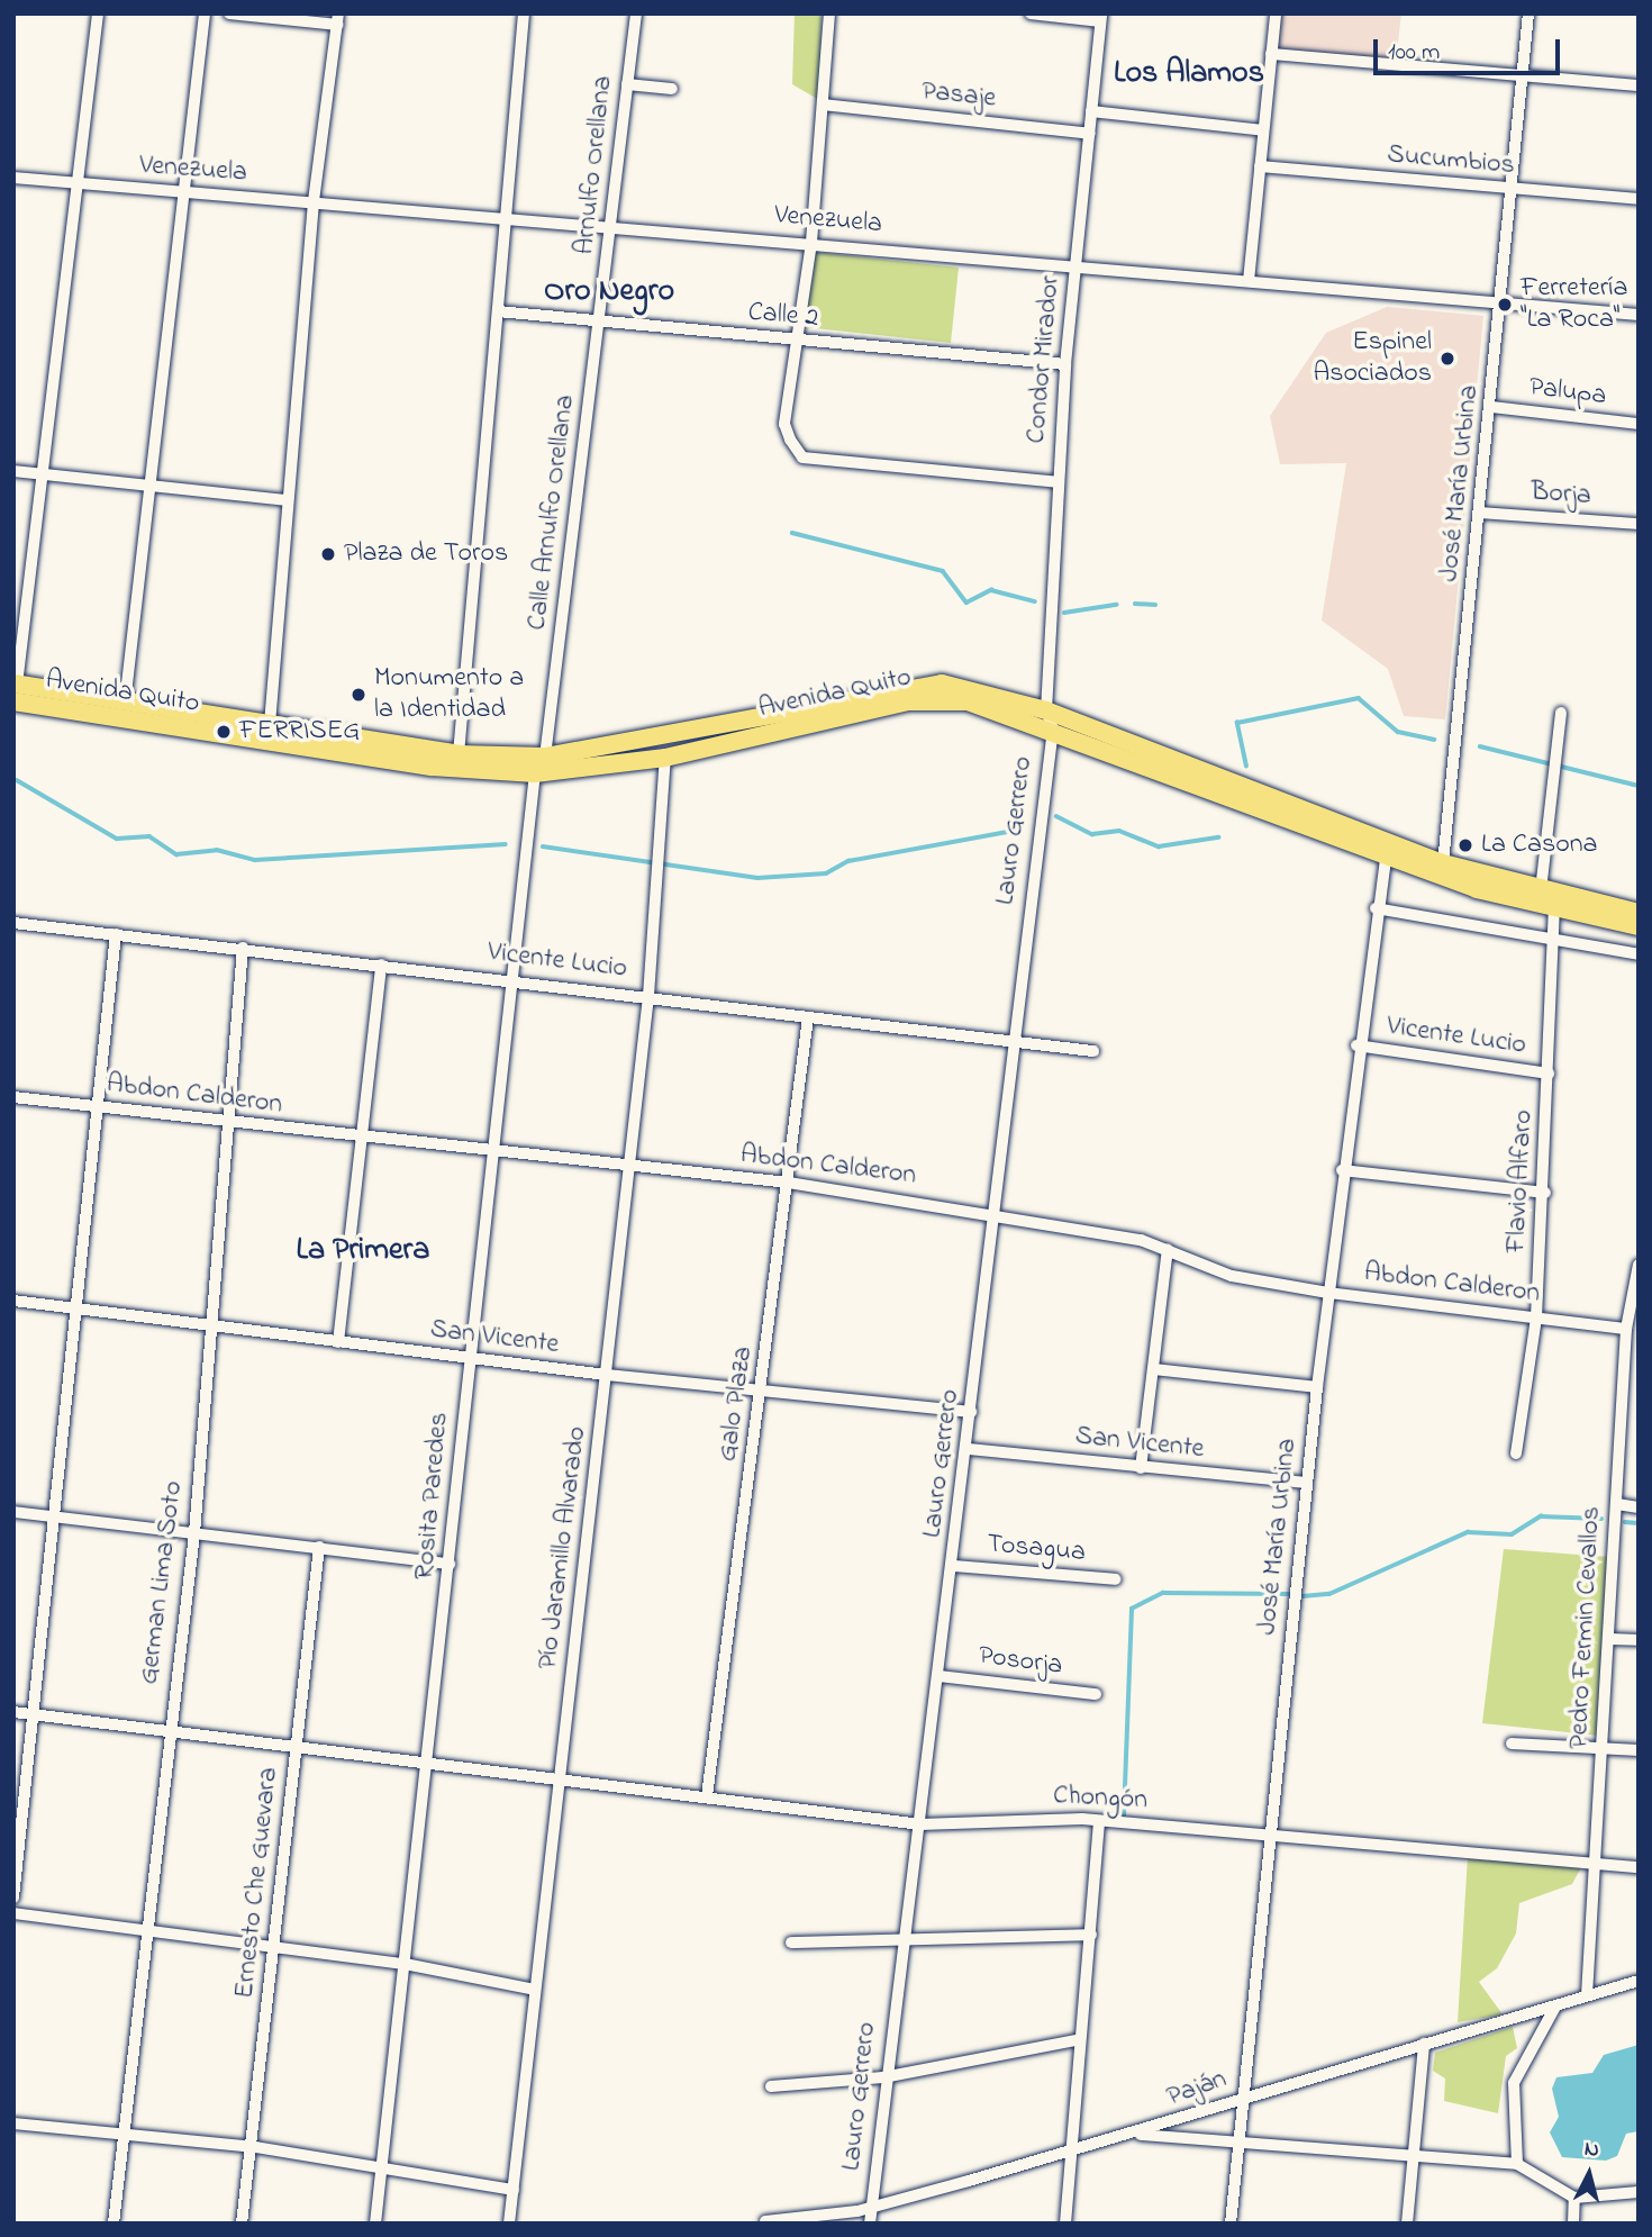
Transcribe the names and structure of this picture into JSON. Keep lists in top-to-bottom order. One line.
{"streets":{"highway":["Avenida Quito"],"street":["Pasaje","Sucumbios","Arnulfo Orellana","Venezuela","Calle 2","Condor Mirador","Palupa","José María Urbina","Borja","Calle Arnulfo Orellana","Lauro Gerrero","Vicente Lucio","Abdon Calderon","Flavio Alfaro","San Vicente","Galo Plaza","Rosita Paredes","Pío Jaramillo Alvarado","Tosagua","German Lima Soto","Pedro Fermin Cevallos","Posorja","Chongón","Ernesto Che Guevara","Paján"]},"crossings":[["Pasaje","Condor Mirador"],["Sucumbios","José María Urbina"],["Arnulfo Orellana","Venezuela"],["Arnulfo Orellana","Calle 2"],["Arnulfo Orellana","Calle Arnulfo Orellana"],["Venezuela","Condor Mirador"],["Venezuela","José María Urbina"],["Calle 2","Condor Mirador"],["Calle 2","Calle Arnulfo Orellana"],["Condor Mirador","Avenida Quito"],["Condor Mirador","Lauro Gerrero"],["Palupa","José María Urbina"],["José María Urbina","Borja"],["José María Urbina","Avenida Quito"],["José María Urbina","Vicente Lucio"],["José María Urbina","Abdon Calderon"],["José María Urbina","San Vicente"],["José María Urbina","Chongón"],["José María Urbina","Paján"],["Calle Arnulfo Orellana","Avenida Quito"],["Avenida Quito","Lauro Gerrero"],["Avenida Quito","Flavio Alfaro"],["Avenida Quito","Rosita Paredes"],["Avenida Quito","Pío Jaramillo Alvarado"],["Lauro Gerrero","Vicente Lucio"],["Lauro Gerrero","Abdon Calderon"],["Lauro Gerrero","San Vicente"],["Lauro Gerrero","Tosagua"],["Lauro Gerrero","Posorja"],["Lauro Gerrero","Chongón"],["Lauro Gerrero","Paján"],["Vicente Lucio","Flavio Alfaro"],["Vicente Lucio","Galo Plaza"],["Vicente Lucio","Rosita Paredes"],["Vicente Lucio","Pío Jaramillo Alvarado"],["Vicente Lucio","German Lima Soto"],["Abdon Calderon","Flavio Alfaro"],["Abdon Calderon","Galo Plaza"],["Abdon Calderon","Rosita Paredes"],["Abdon Calderon","Pío Jaramillo Alvarado"],["Abdon Calderon","German Lima Soto"],["Abdon Calderon","Pedro Fermin Cevallos"],["San Vicente","Galo Plaza"],["San Vicente","Rosita Paredes"],["San Vicente","Pío Jaramillo Alvarado"],["San Vicente","German Lima Soto"],["Galo Plaza","Chongón"],["Rosita Paredes","Chongón"],["Pío Jaramillo Alvarado","Chongón"],["German Lima Soto","Chongón"],["Pedro Fermin Cevallos","Chongón"],["Pedro Fermin Cevallos","Paján"],["Chongón","Ernesto Che Guevara"]],"districts":["Los Alamos","Oro Negro","La Primera"],"places":["Ferretería \"La Roca\"","Espinel Asociados","Plaza de Toros","Monumento a la Identidad","FERRISEG","La Casona"],"scale_bar":"100 m","north":"top"}
